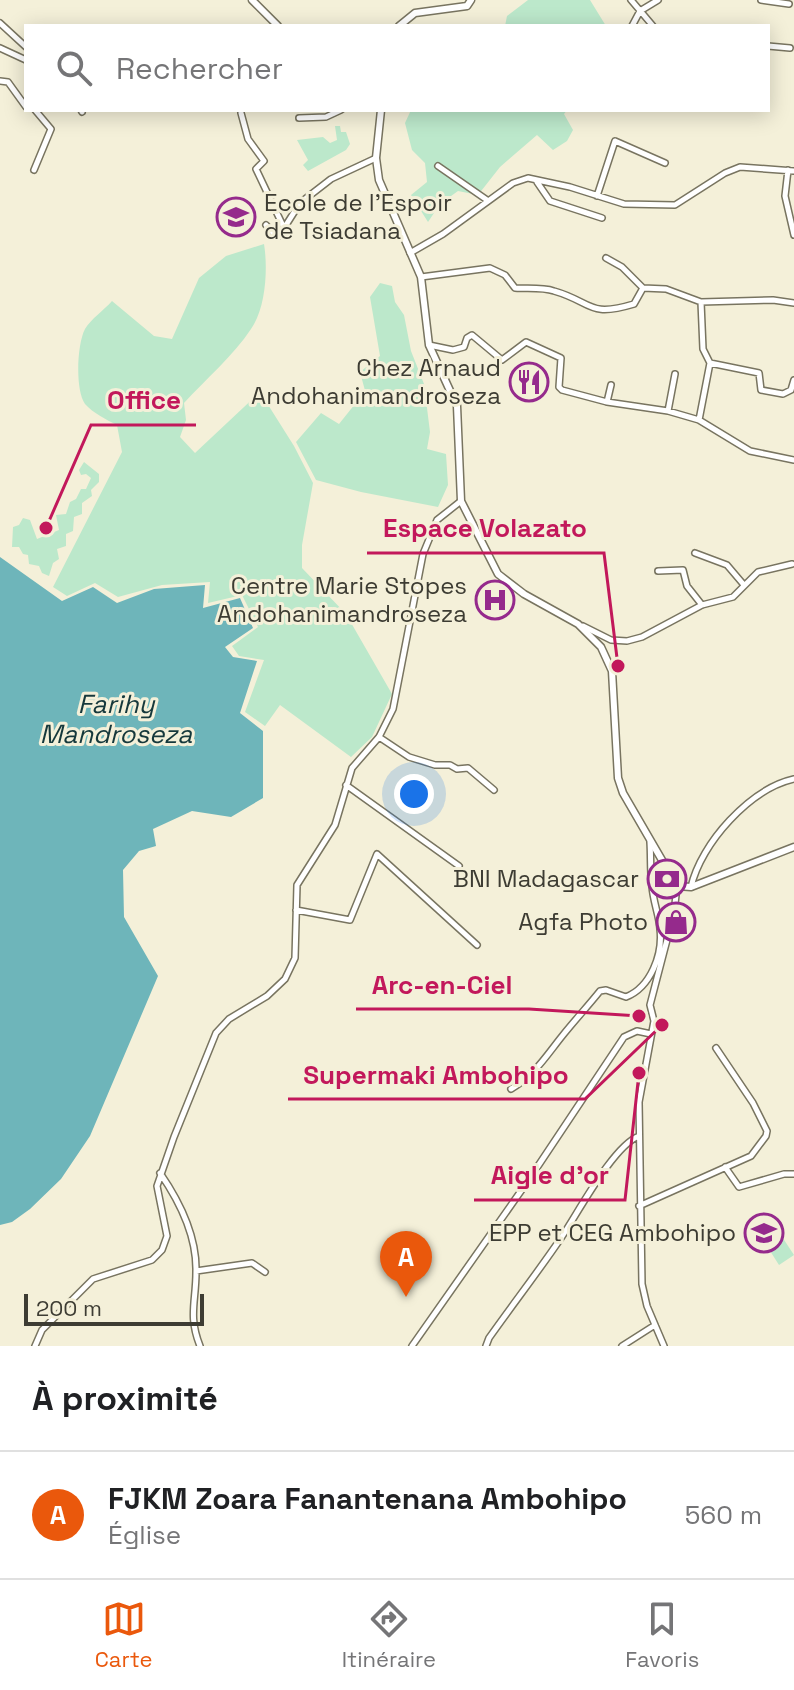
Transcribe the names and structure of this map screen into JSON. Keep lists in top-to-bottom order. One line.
{"water":["Farihy Mandroseza"],"places":{"school or university":["Ecole de l'Espoir de Tsiadana","EPP et CEG Ambohipo"],"restaurant":["Chez Arnaud Andohanimandroseza"],"other":["Office","Espace Volazato","Arc-en-Ciel","Supermaki Ambohipo","Aigle d'or"],"hospital":["Centre Marie Stopes Andohanimandroseza"],"bank":["BNI Madagascar"],"shop":["Agfa Photo"]},"scale_bar":"200 m","page":{"search":"Rechercher","pins":"A","scale":"200 m","heading":"À proximité","list":[{"mark":"A","name":"FJKM Zoara Fanantenana Ambohipo","note":"Église","value":"560 m"}],"nav":["Carte","Itinéraire","Favoris"]}}
